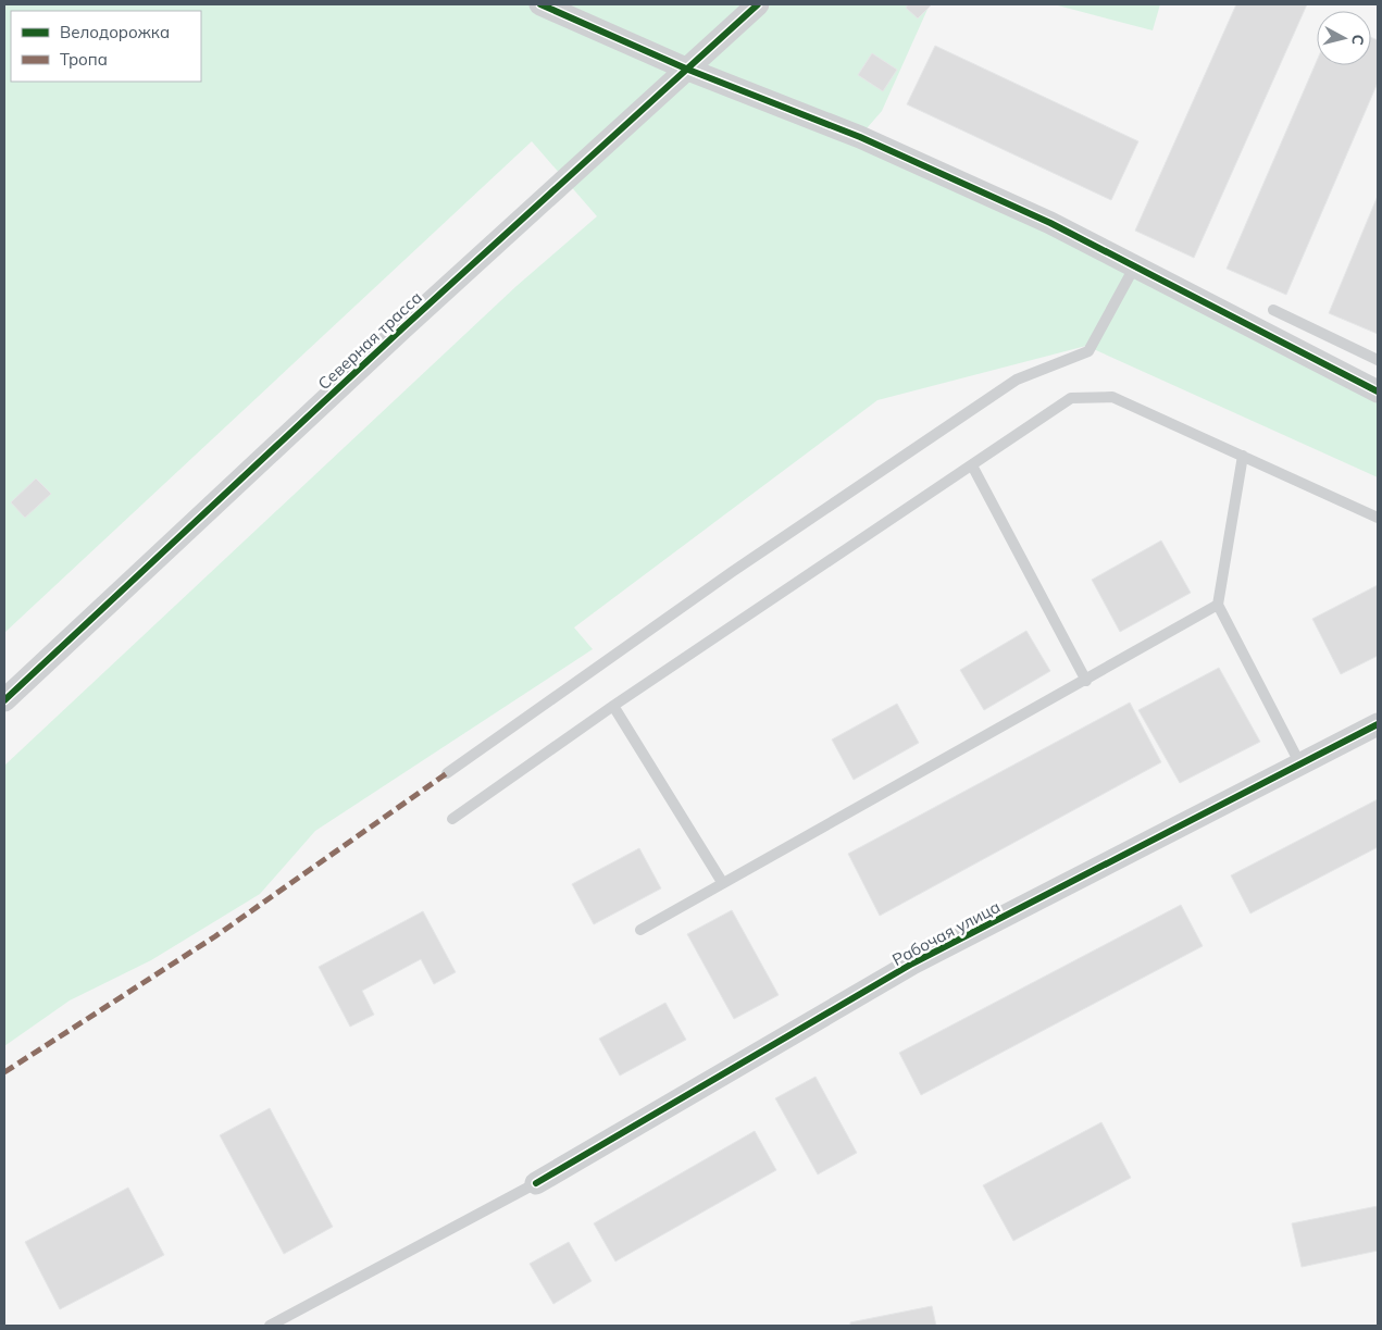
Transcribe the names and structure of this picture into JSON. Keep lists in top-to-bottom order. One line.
{"streets":{"street":["Северная трасса","Рабочая улица"]},"legend":["Велодорожка","Тропа"],"north":"right"}
